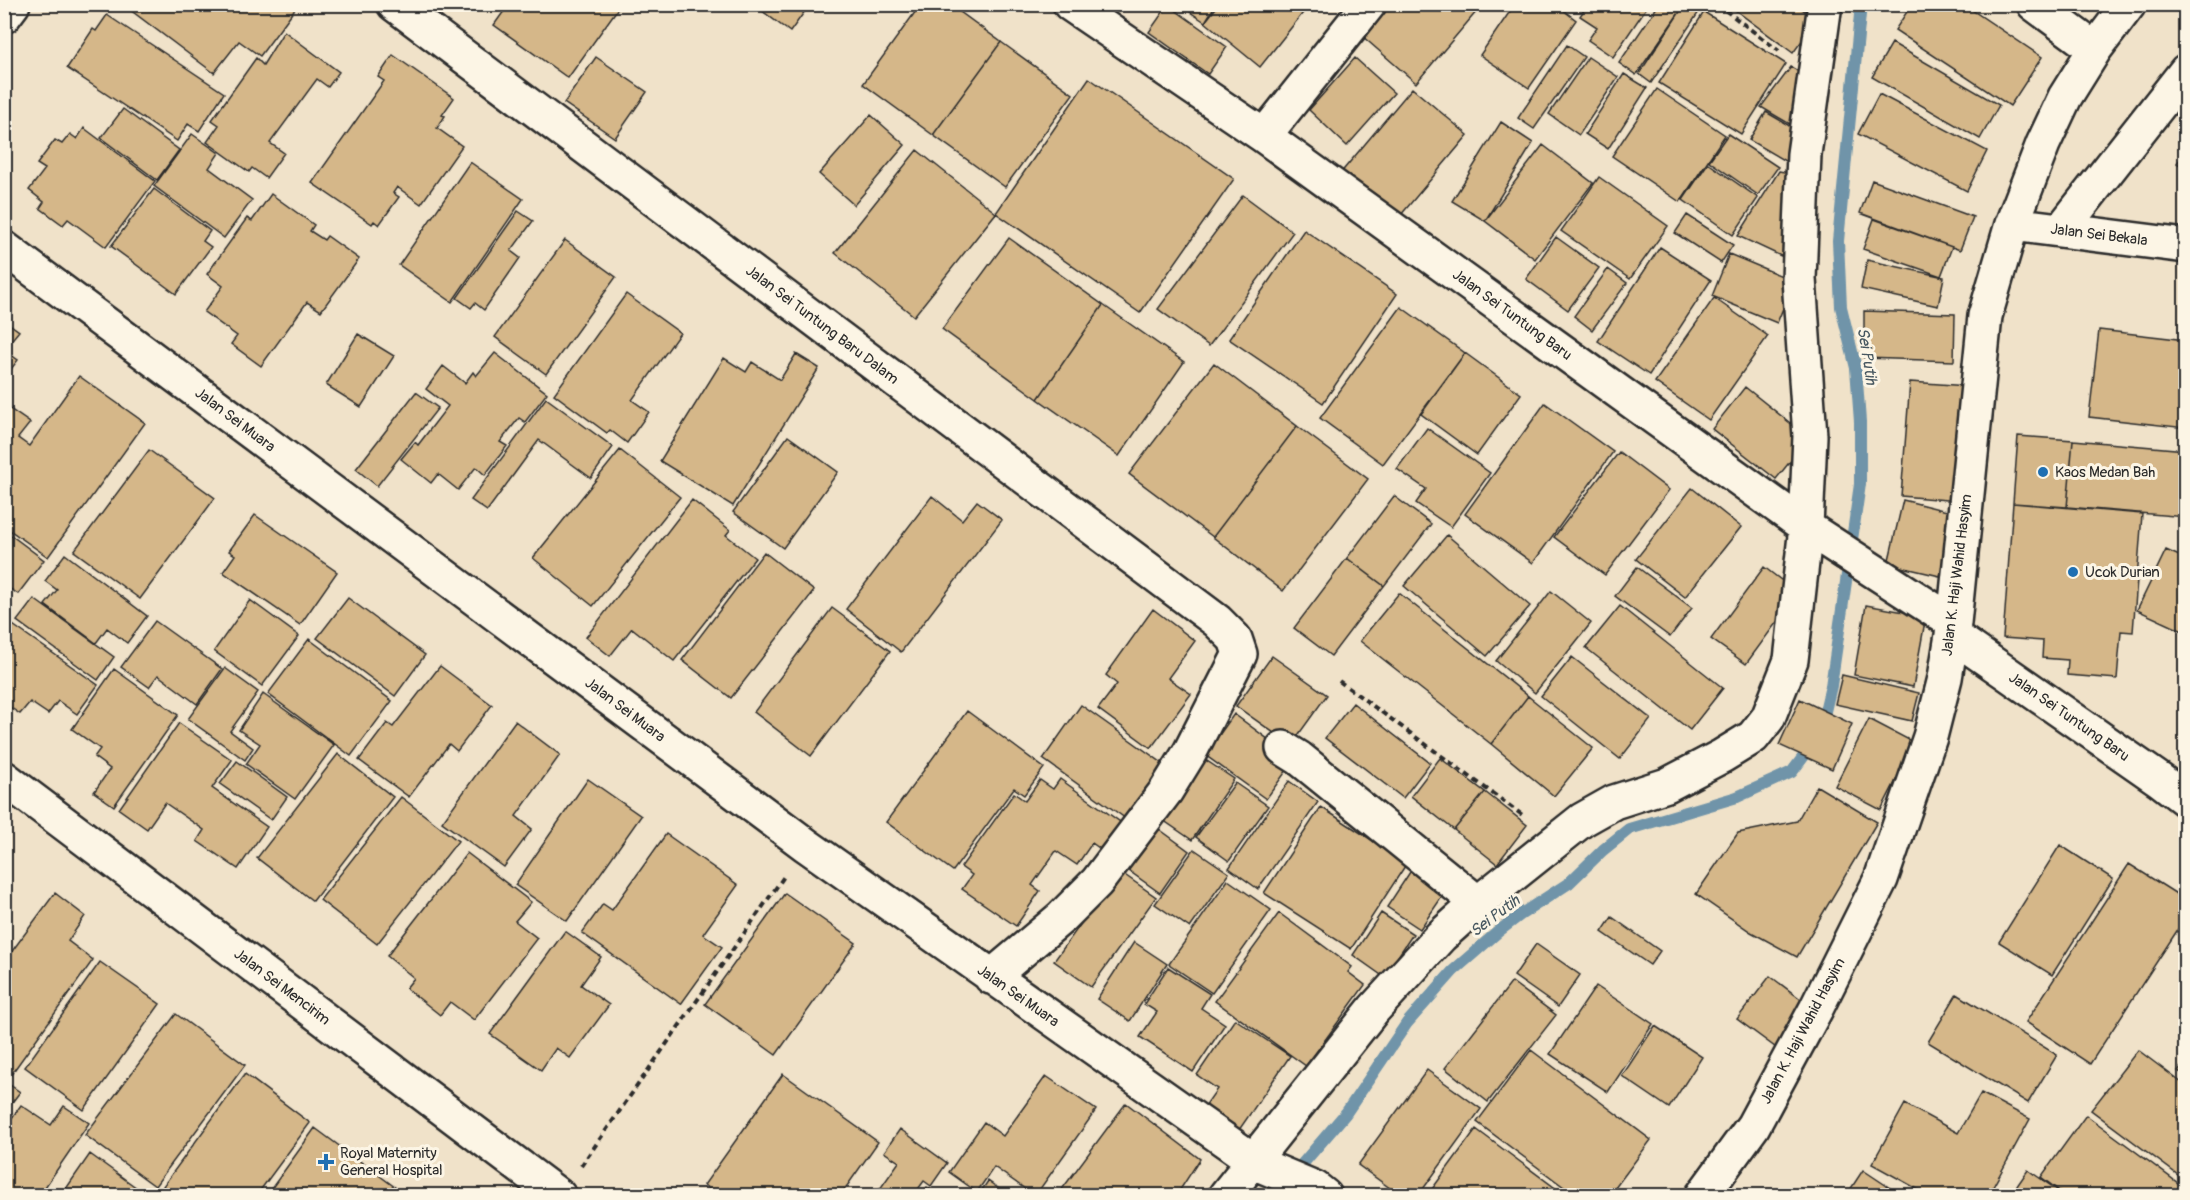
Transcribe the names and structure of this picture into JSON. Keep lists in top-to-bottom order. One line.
{"streets":{"street":["Jalan Sei Bekala","Jalan Sei Tuntung Baru","Jalan Sei Tuntung Baru Dalam","Jalan Sei Muara","Jalan K. Haji Wahid Hasyim","Jalan Sei Mencirim"]},"crossings":[["Jalan Sei Bekala","Jalan K. Haji Wahid Hasyim"],["Jalan Sei Tuntung Baru","Jalan K. Haji Wahid Hasyim"],["Jalan Sei Tuntung Baru Dalam","Jalan Sei Muara"]],"water":["Sei Putih"],"places":{"other":["Kaos Medan Bah","Ucok Durian"],"health":["Royal Maternity General Hospital"]}}
